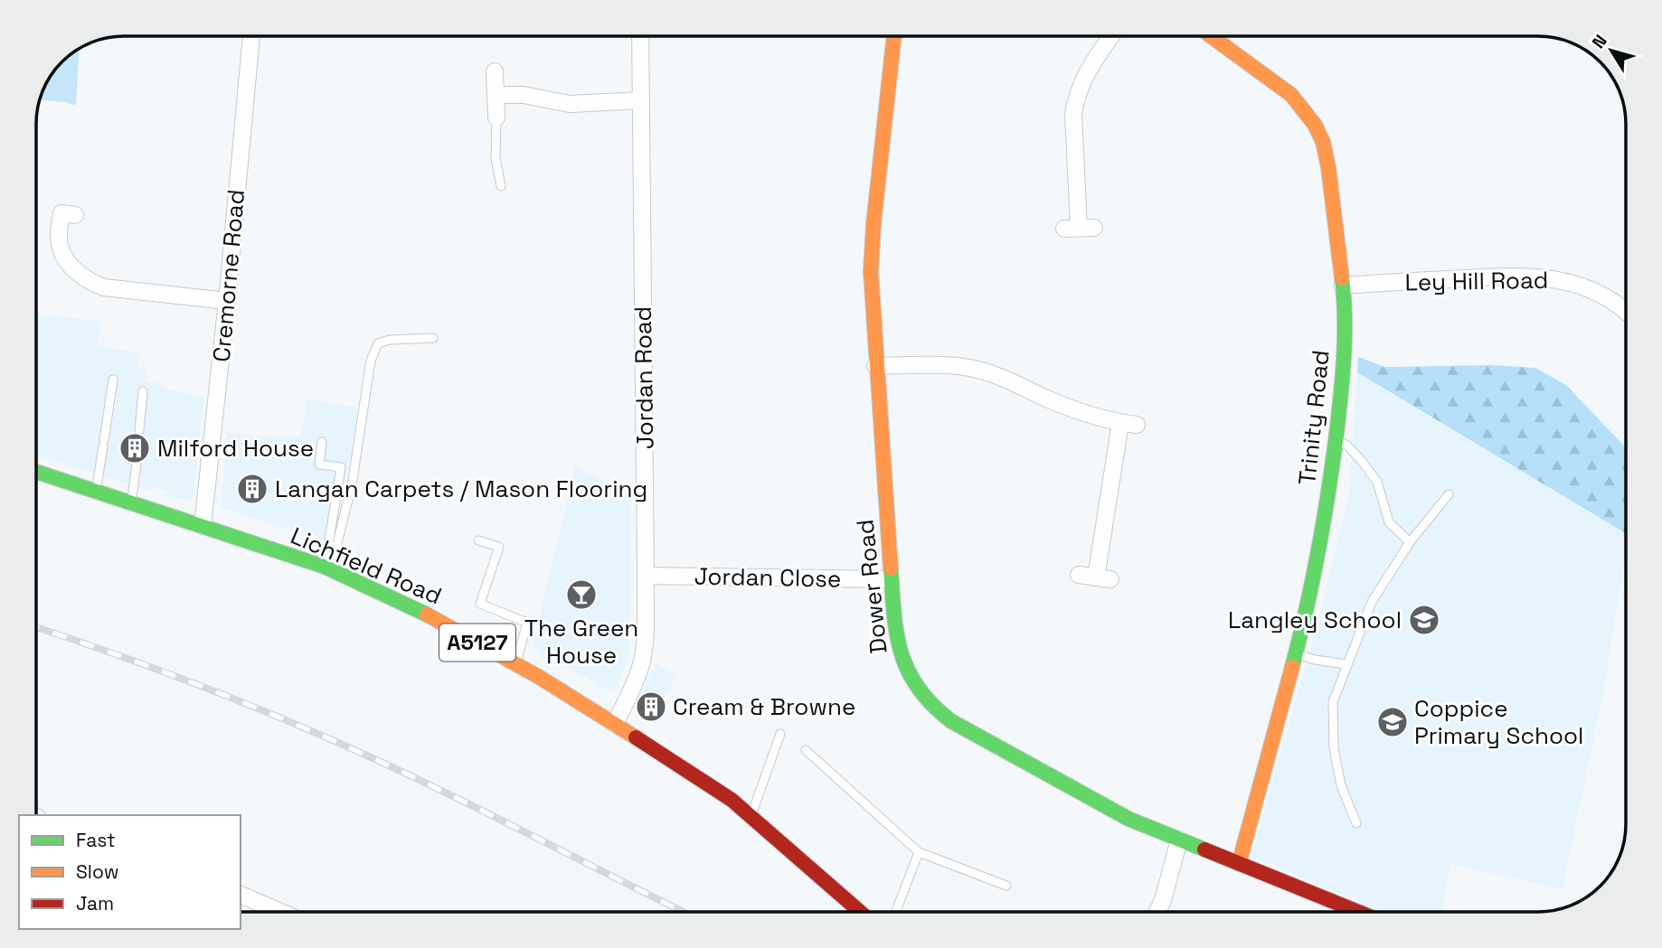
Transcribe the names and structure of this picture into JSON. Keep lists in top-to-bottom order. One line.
{"streets":{"street":["Cremorne Road","Ley Hill Road","Jordan Road","Trinity Road","Lichfield Road","Jordan Close","Dower Road","A5127"]},"crossings":[["Cremorne Road","Lichfield Road"],["Ley Hill Road","Trinity Road"],["Jordan Road","Lichfield Road"],["Jordan Road","Jordan Close"],["Trinity Road","Dower Road"],["Jordan Close","Dower Road"]],"places":{"building":["Milford House","Langan Carpets / Mason Flooring","Cream & Browne"],"bar":["The Green House"],"school or university":["Langley School","Coppice Primary School"]},"legend":["Fast","Slow","Jam"],"north":"top left"}
